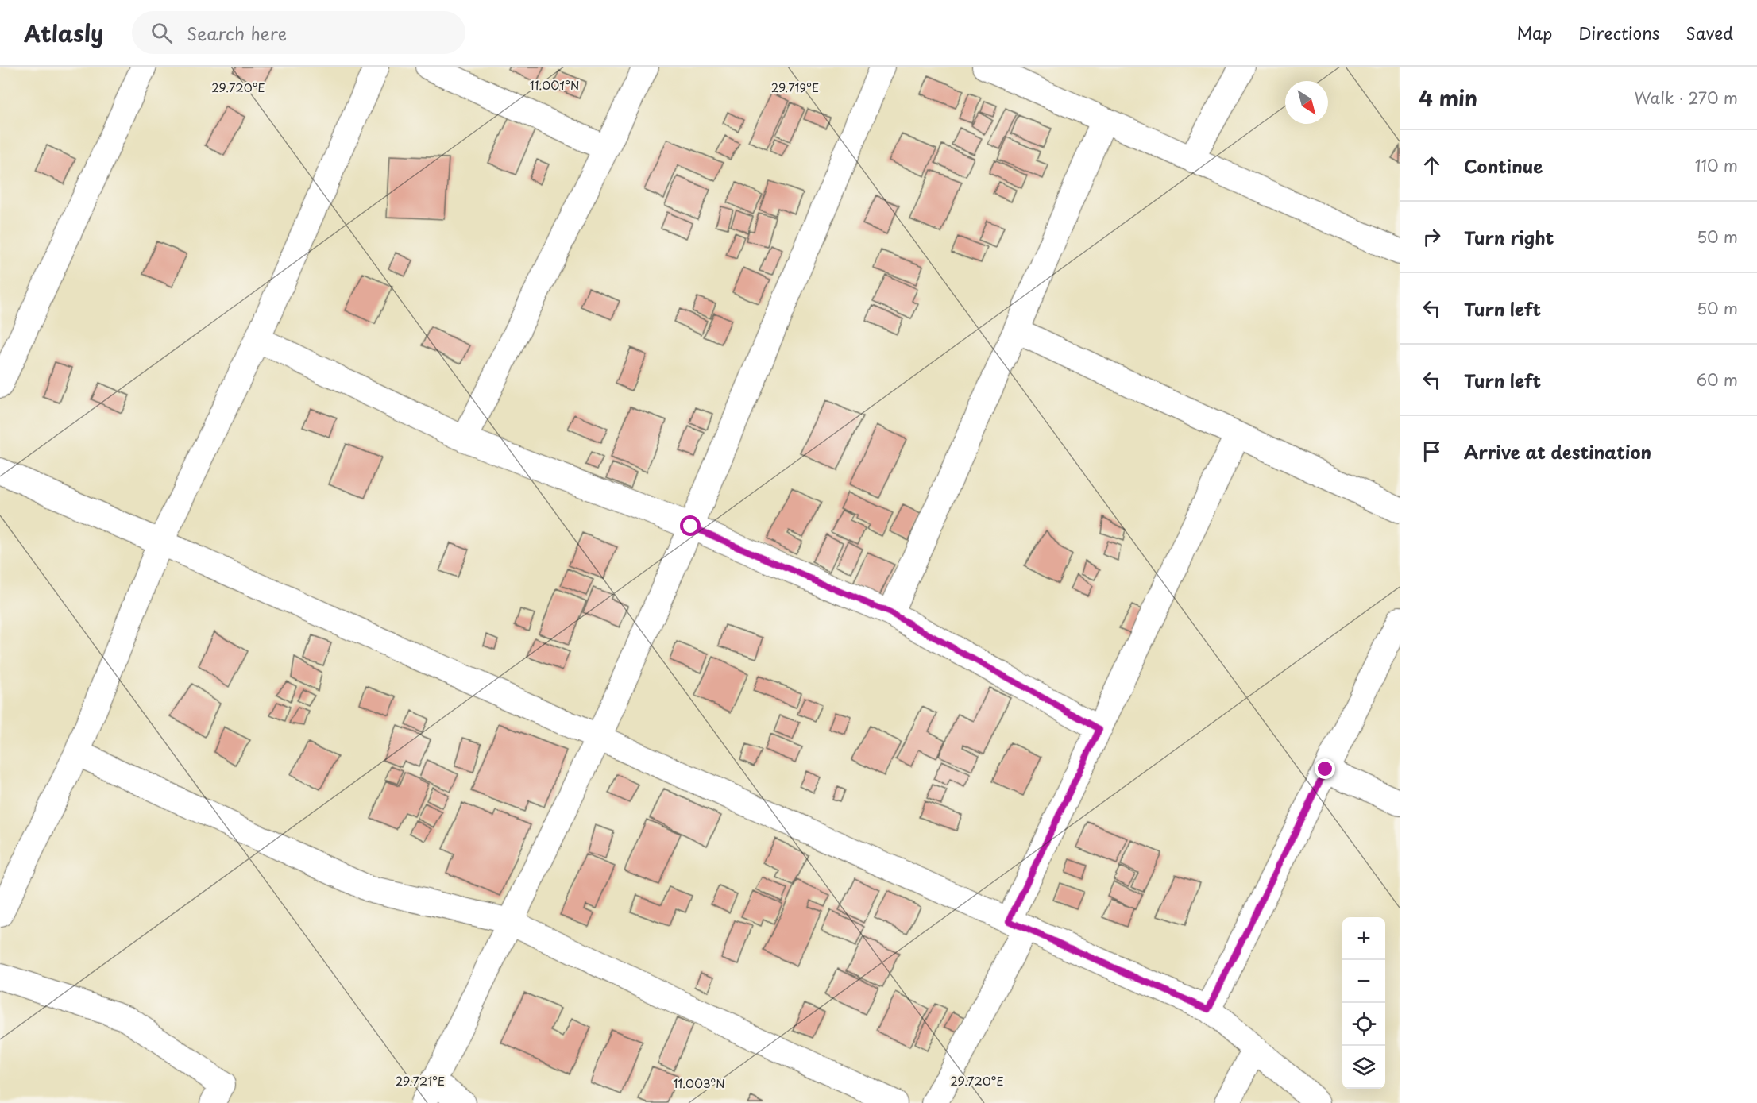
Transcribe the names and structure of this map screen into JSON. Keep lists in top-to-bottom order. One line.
{"north":"bottom right","page":{"header":"Atlasly","search":"Search here","nav":["Map","Directions","Saved"],"heading":["4 min","Walk · 270 m"],"list":[["Continue","110 m"],["Turn right","50 m"],["Turn left","50 m"],["Turn left","60 m"],"Arrive at destination"],"map_buttons":["+","−"]},"coordinates":["11.001°N","29.720°E","29.719°E","29.721°E","11.003°N"]}
